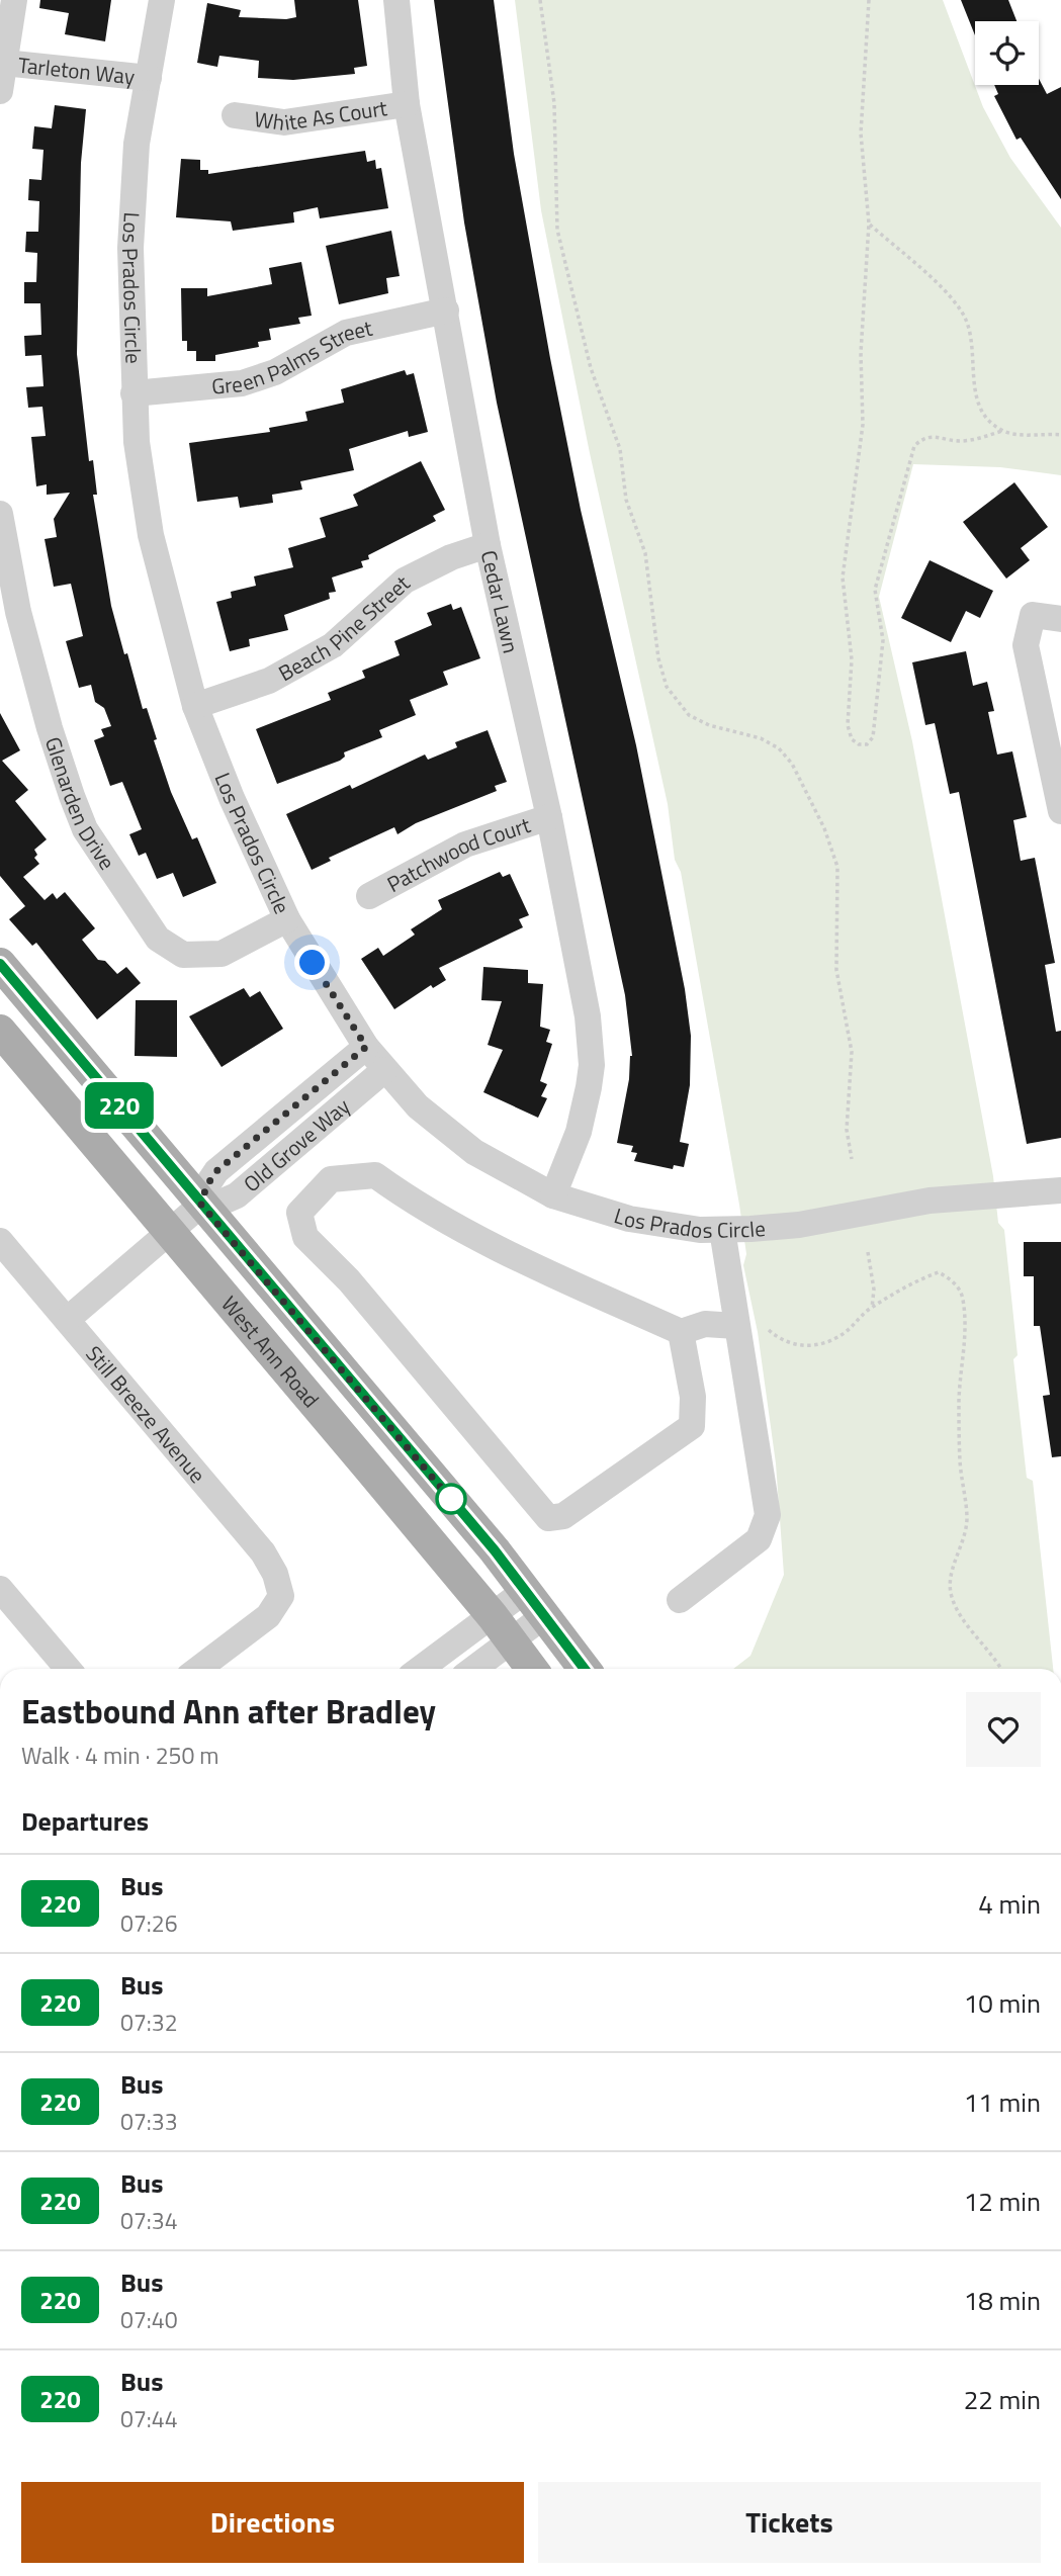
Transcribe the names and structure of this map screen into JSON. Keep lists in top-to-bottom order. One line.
{"streets":{"main road":["West Ann Road"],"street":["Tarleton Way","White As Court","Los Prados Circle","Green Palms Street","Cedar Lawn","Beach Pine Street","Glenarden Drive","Patchwood Court","Old Grove Way","Still Breeze Avenue"]},"crossings":[["Tarleton Way","Los Prados Circle"],["White As Court","Cedar Lawn"],["Los Prados Circle","Green Palms Street"],["Los Prados Circle","Cedar Lawn"],["Los Prados Circle","Beach Pine Street"],["Los Prados Circle","Glenarden Drive"],["Los Prados Circle","Old Grove Way"],["Green Palms Street","Cedar Lawn"],["Cedar Lawn","Beach Pine Street"],["Cedar Lawn","Patchwood Court"],["Old Grove Way","West Ann Road"],["Old Grove Way","Still Breeze Avenue"]],"lines":["bus line 220"],"page":{"on_map":"220","heading":[["Eastbound Ann after Bradley","Walk · 4 min · 250 m"],"Departures"],"list":[{"mark":"220","name":"Bus","note":"07:26","value":"4 min"},{"mark":"220","name":"Bus","note":"07:32","value":"10 min"},{"mark":"220","name":"Bus","note":"07:33","value":"11 min"},{"mark":"220","name":"Bus","note":"07:34","value":"12 min"},{"mark":"220","name":"Bus","note":"07:40","value":"18 min"},{"mark":"220","name":"Bus","note":"07:44","value":"22 min"}],"buttons":["Directions","Tickets"]}}
